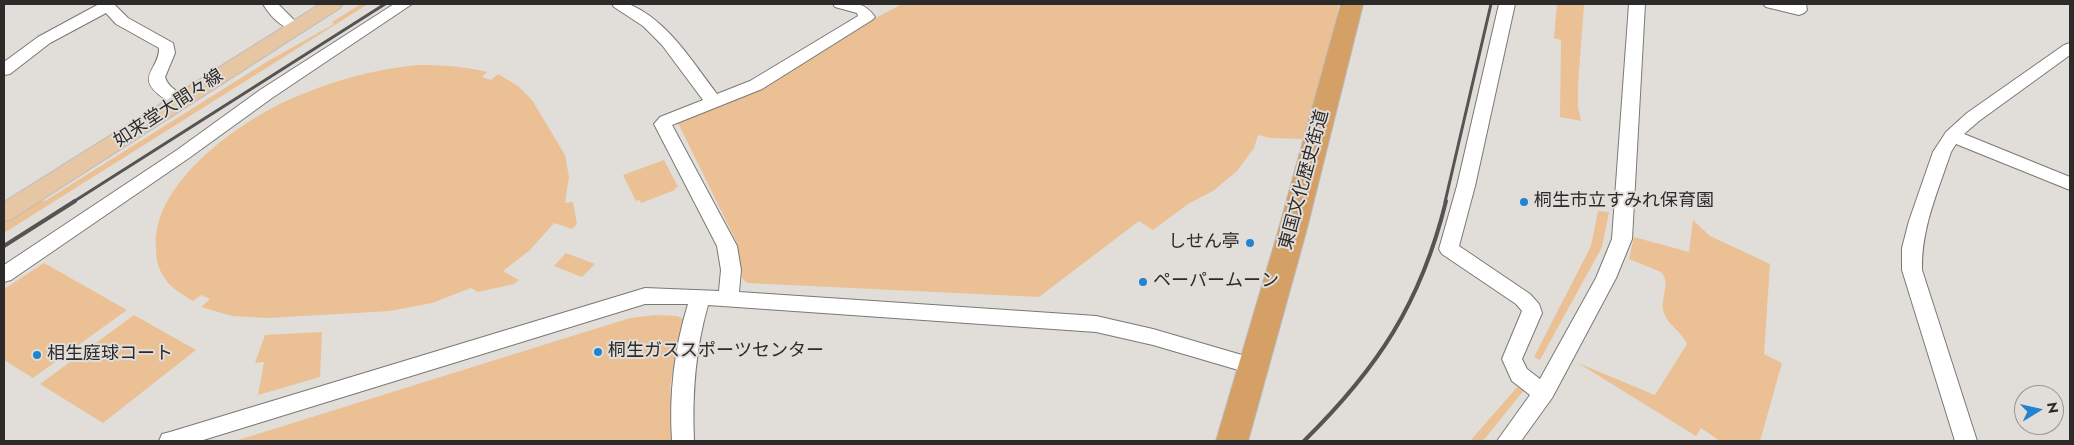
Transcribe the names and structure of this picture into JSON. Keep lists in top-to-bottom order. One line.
{"streets":{"highway":["東国文化歴史街道"],"main road":["如来堂大間々線"]},"places":["桐生市立すみれ保育園","しせん亭","ペーパームーン","桐生ガススポーツセンター","相生庭球コート"],"north":"right"}
